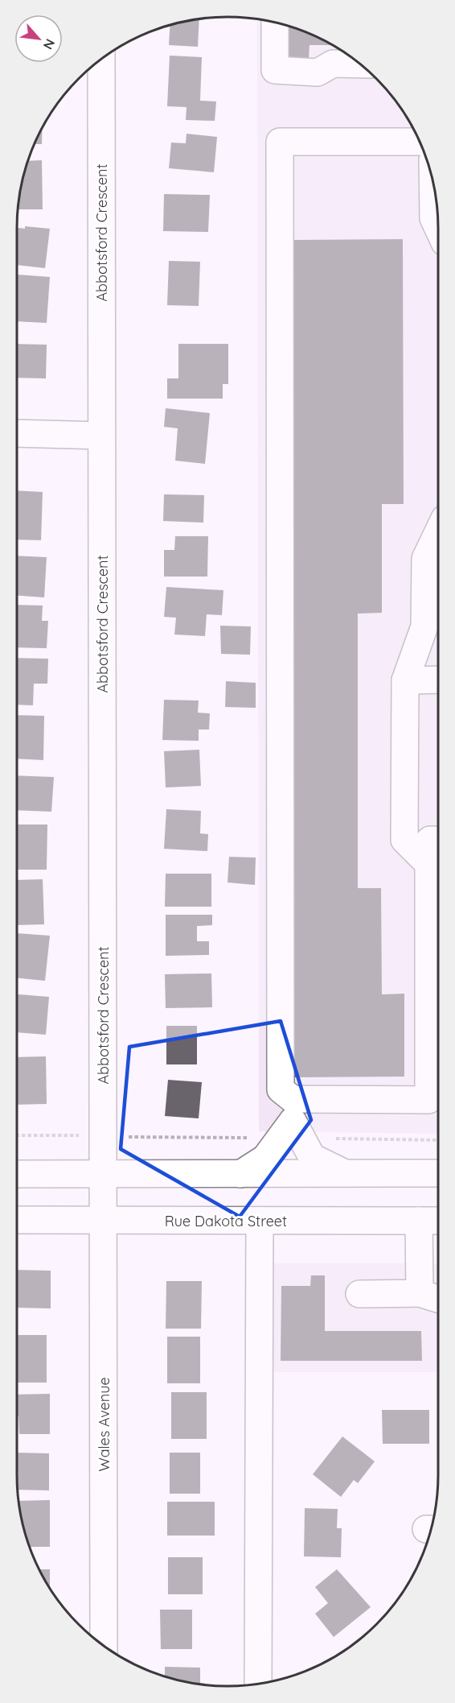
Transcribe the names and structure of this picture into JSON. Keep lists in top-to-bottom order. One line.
{"streets":{"street":["Abbotsford Crescent","Rue Dakota Street","Wales Avenue"]},"crossings":[["Abbotsford Crescent","Rue Dakota Street"],["Abbotsford Crescent","Wales Avenue"],["Rue Dakota Street","Wales Avenue"]],"north":"bottom right"}
